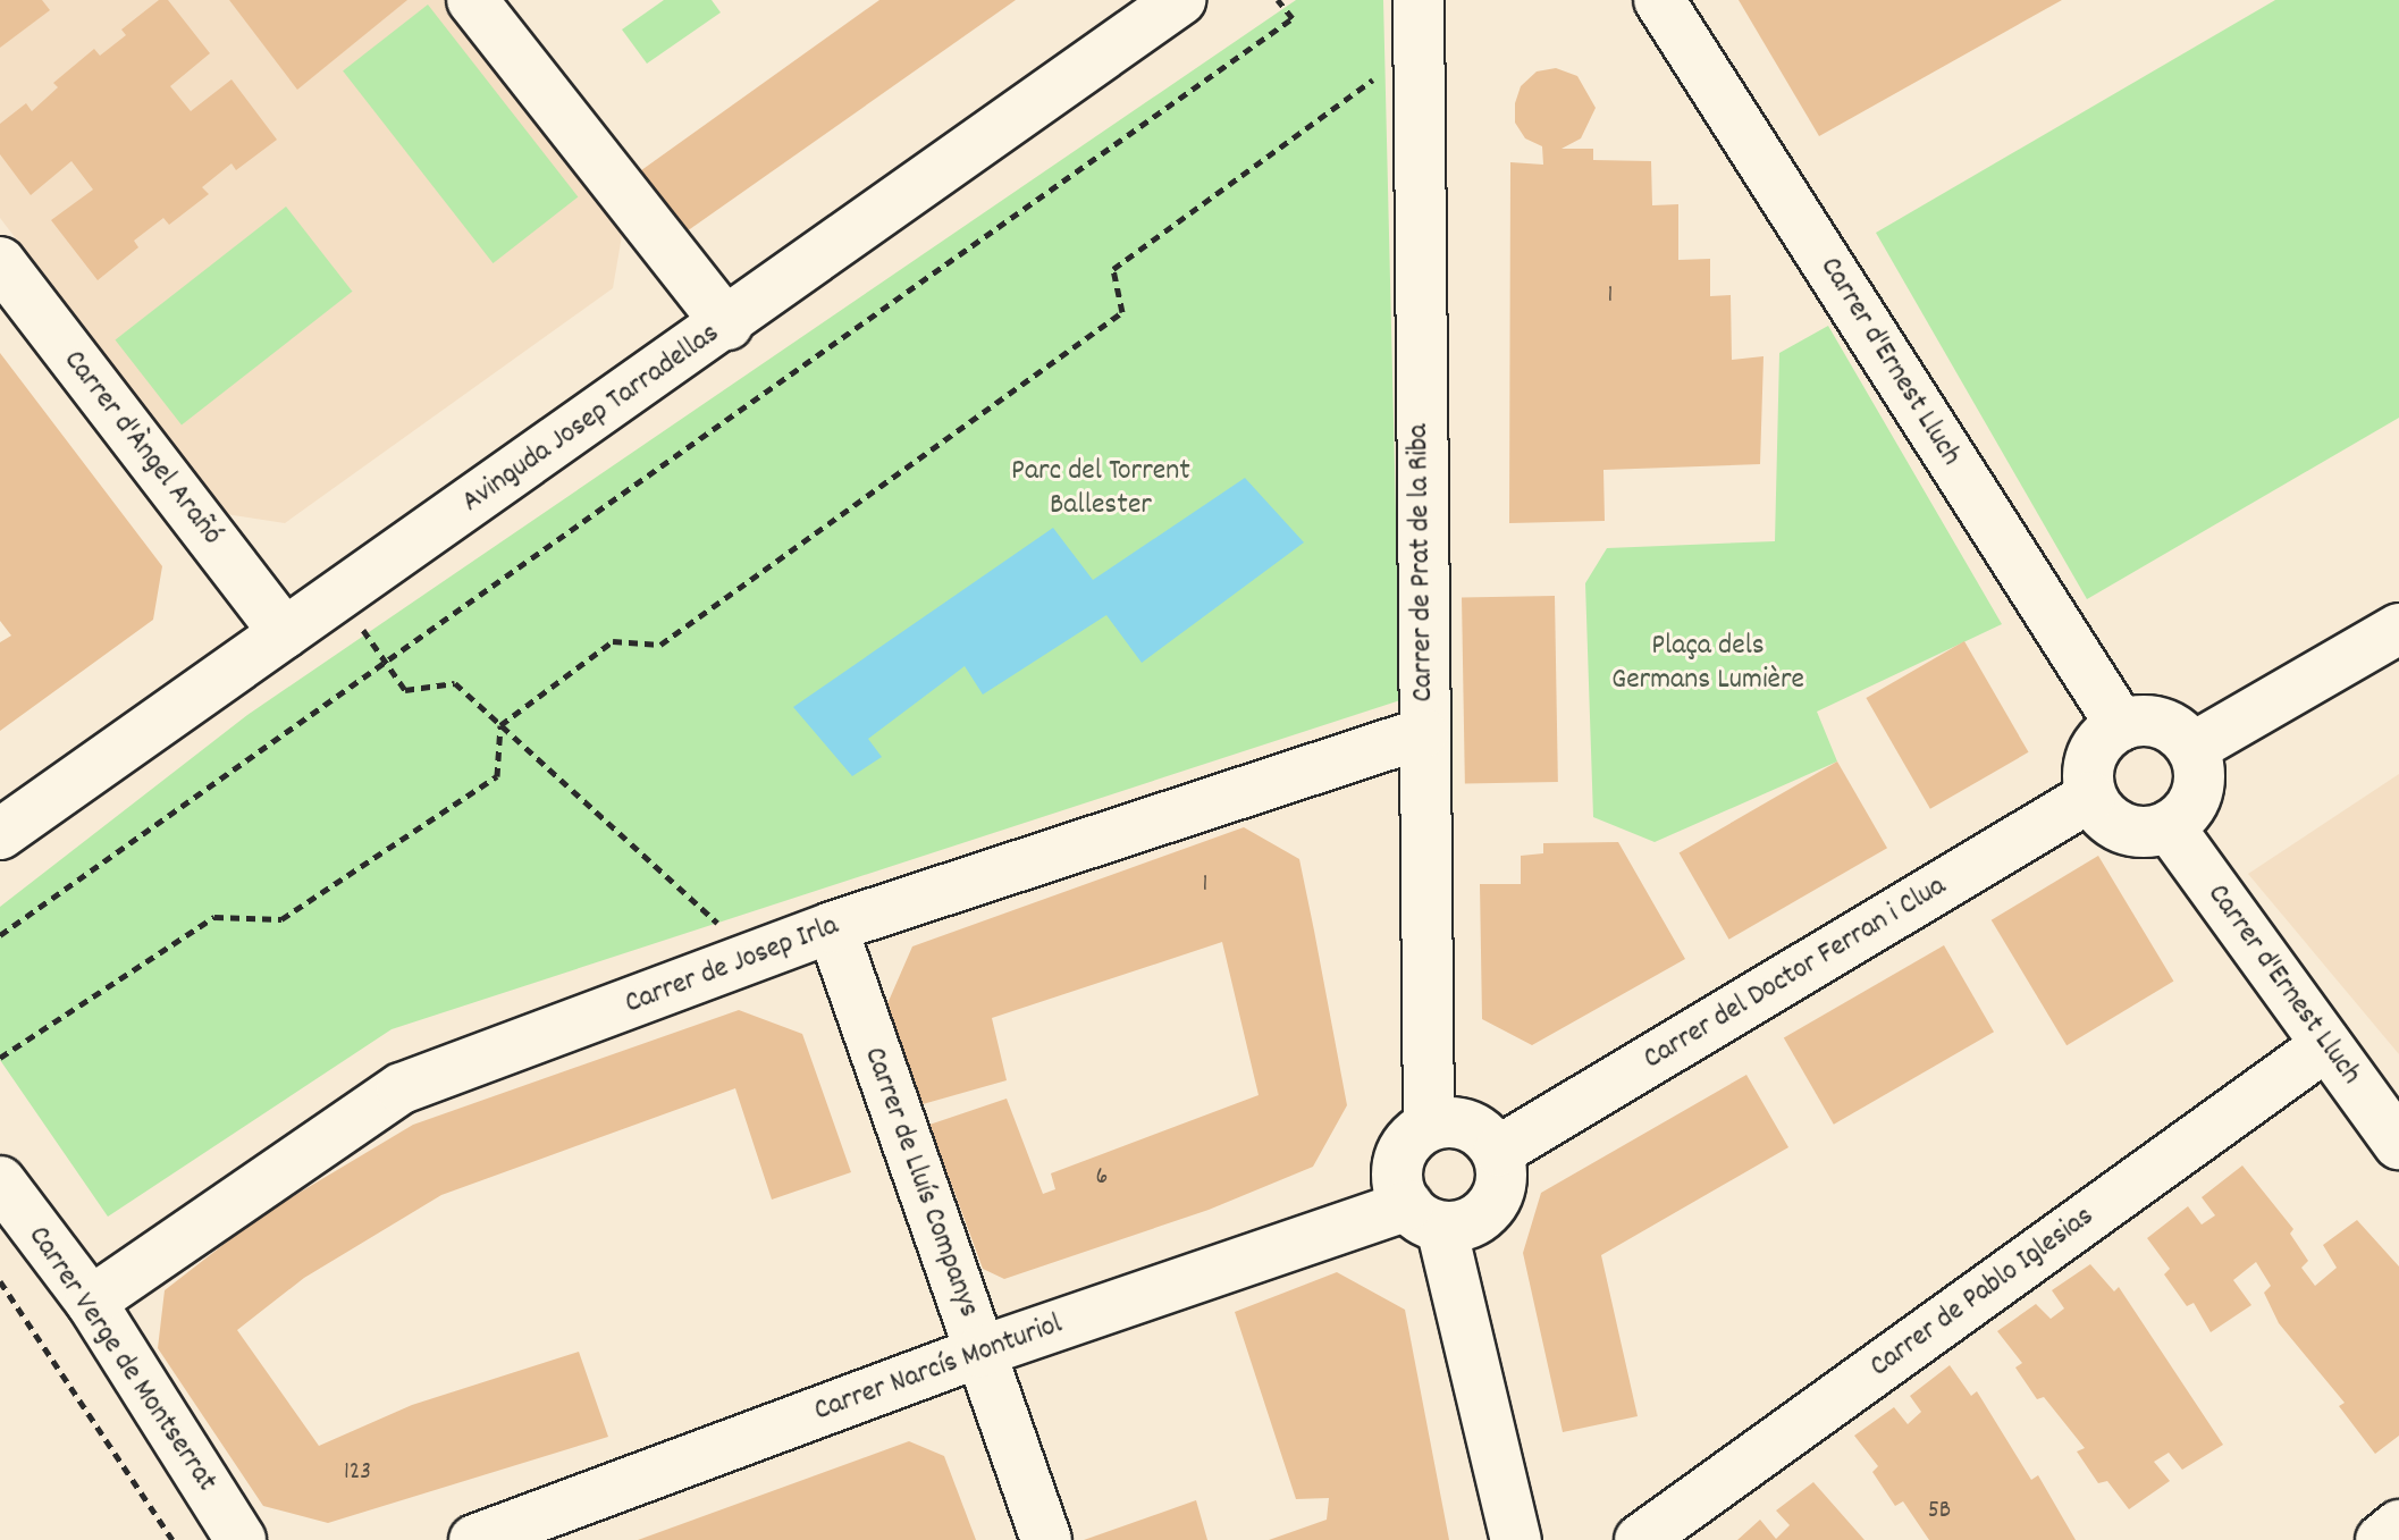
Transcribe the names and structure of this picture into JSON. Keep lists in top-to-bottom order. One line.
{"streets":{"street":["Carrer d'Ernest Lluch","Avinguda Josep Tarradellas","Carrer d'Àngel Arañó","Carrer de Prat de la Riba","Carrer de Josep Irla","Carrer del Doctor Ferran i Clua","Carrer de Lluís Companys","Carrer de Pablo Iglesias","Carrer Verge de Montserrat","Carrer Narcís Monturiol"]},"crossings":[["Carrer d'Ernest Lluch","Carrer del Doctor Ferran i Clua"],["Carrer d'Ernest Lluch","Carrer de Pablo Iglesias"],["Avinguda Josep Tarradellas","Carrer d'Àngel Arañó"],["Carrer de Prat de la Riba","Carrer de Josep Irla"],["Carrer de Prat de la Riba","Carrer del Doctor Ferran i Clua"],["Carrer de Prat de la Riba","Carrer Narcís Monturiol"],["Carrer de Josep Irla","Carrer de Lluís Companys"],["Carrer de Josep Irla","Carrer Verge de Montserrat"],["Carrer del Doctor Ferran i Clua","Carrer Narcís Monturiol"],["Carrer de Lluís Companys","Carrer Narcís Monturiol"]],"parks":["Parc del Torrent Ballester","Plaça dels Germans Lumière"],"house_numbers":["1","1","6","123","5B"]}
